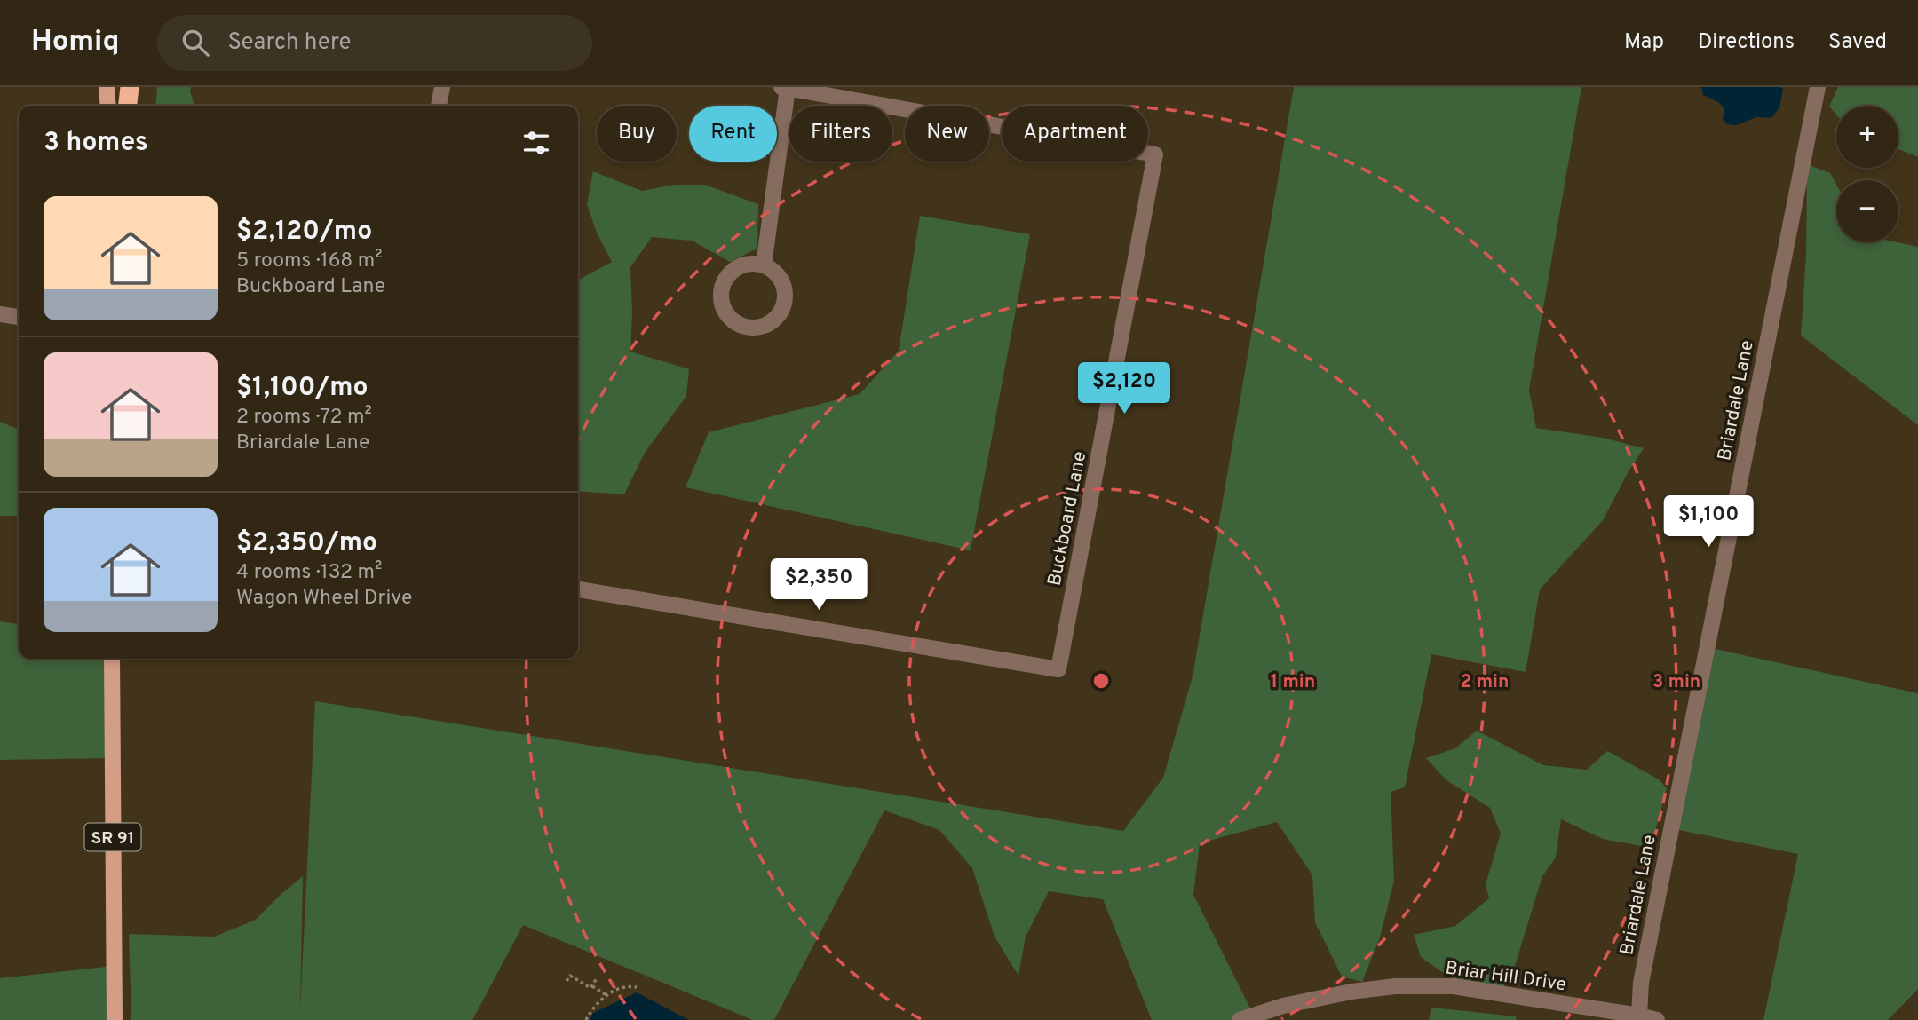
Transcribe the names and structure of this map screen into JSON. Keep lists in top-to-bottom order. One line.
{"streets":{"main road":["SR 91"],"street":["Briardale Lane","Buckboard Lane","Briar Hill Drive"]},"crossings":[["Briardale Lane","Briar Hill Drive"]],"page":{"header":"Homiq","search":"Search here","nav":["Map","Directions","Saved"],"map_buttons":["+","−"],"chip":["Buy","Rent","Filters","New","Apartment"],"heading":"3 homes","list":[{"name":"$2,120/mo","note":"5 rooms · 168 m² · Buckboard Lane"},{"name":"$1,100/mo","note":"2 rooms · 72 m² · Briardale Lane"},{"name":"$2,350/mo","note":"4 rooms · 132 m² · Wagon Wheel Drive"}],"price":["$2,120","$1,100","$2,350"]},"rings":["1 min","2 min","3 min"]}
